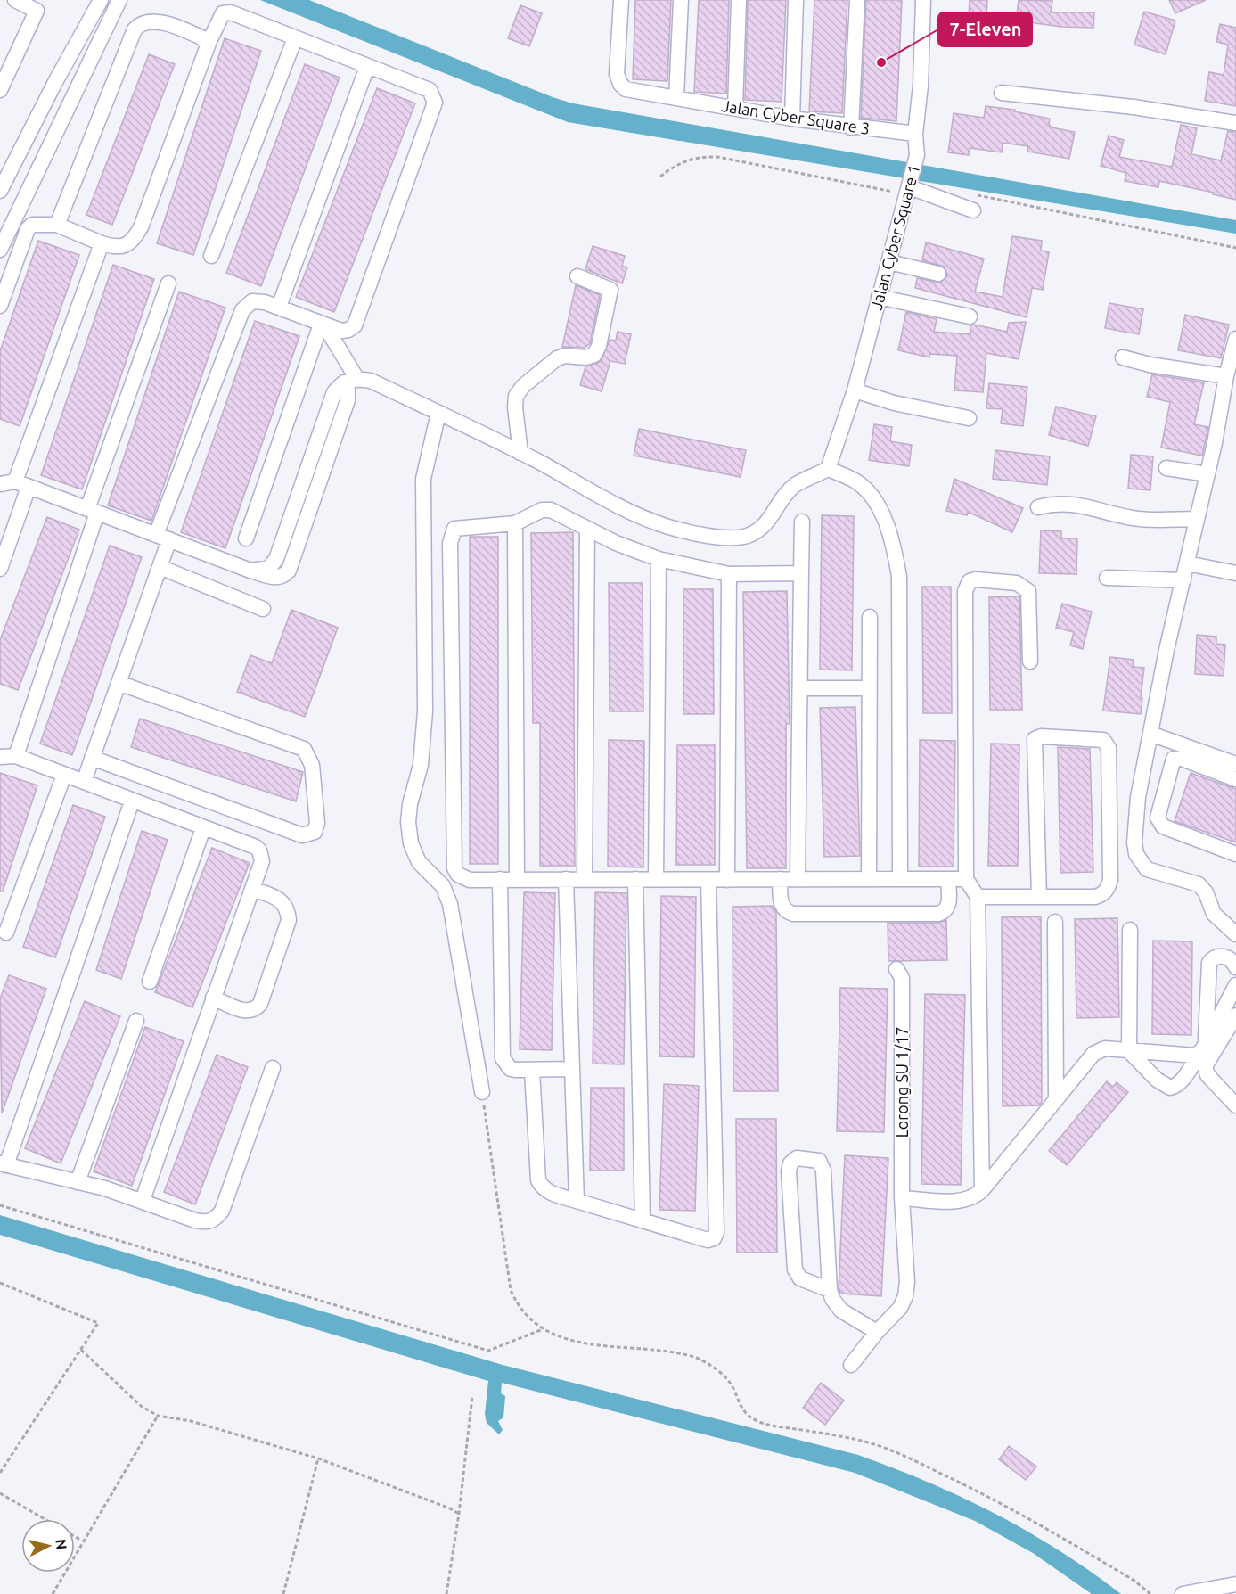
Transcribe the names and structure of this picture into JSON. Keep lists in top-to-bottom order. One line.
{"streets":{"street":["Jalan Cyber Square 3","Jalan Cyber Square 1","Lorong SU 1/17"]},"crossings":[["Jalan Cyber Square 3","Jalan Cyber Square 1"]],"places":["7-Eleven"],"north":"right"}
